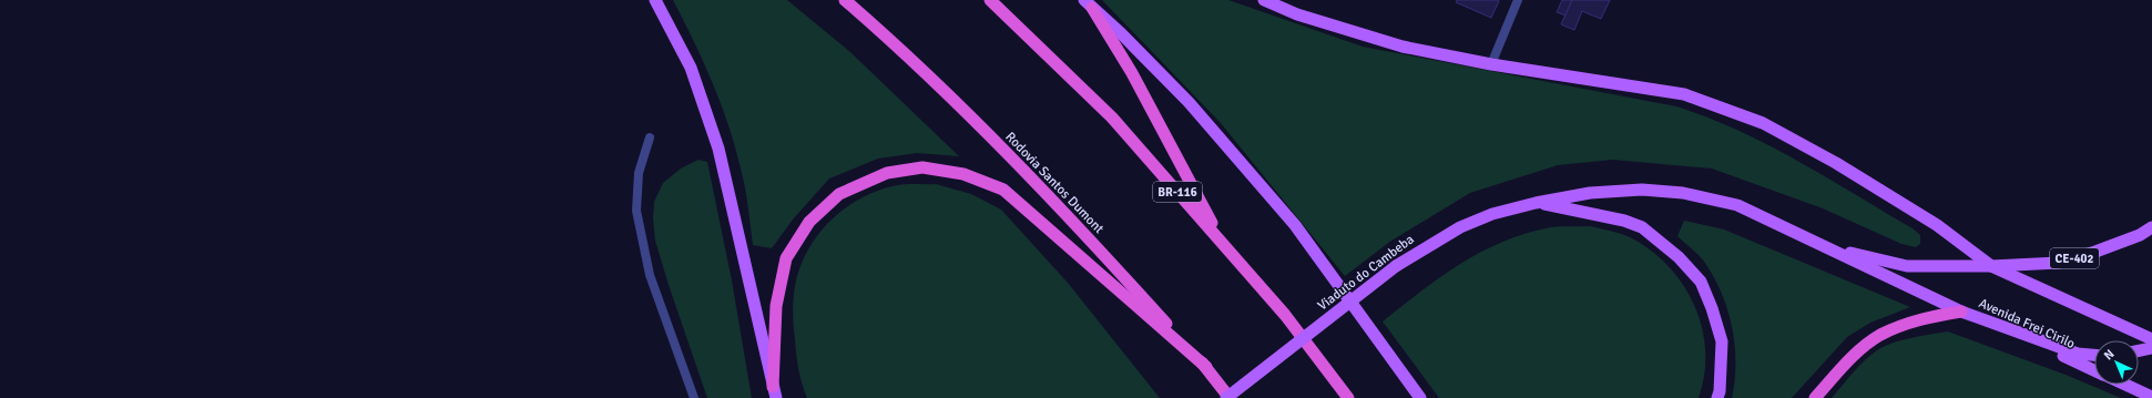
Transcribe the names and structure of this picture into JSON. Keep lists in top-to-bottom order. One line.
{"streets":{"highway":["Rodovia Santos Dumont","BR-116"],"main road":["CE-402","Viaduto do Cambeba","Avenida Frei Cirilo"]},"crossings":[["Rodovia Santos Dumont","Viaduto do Cambeba"]],"north":"top left"}
